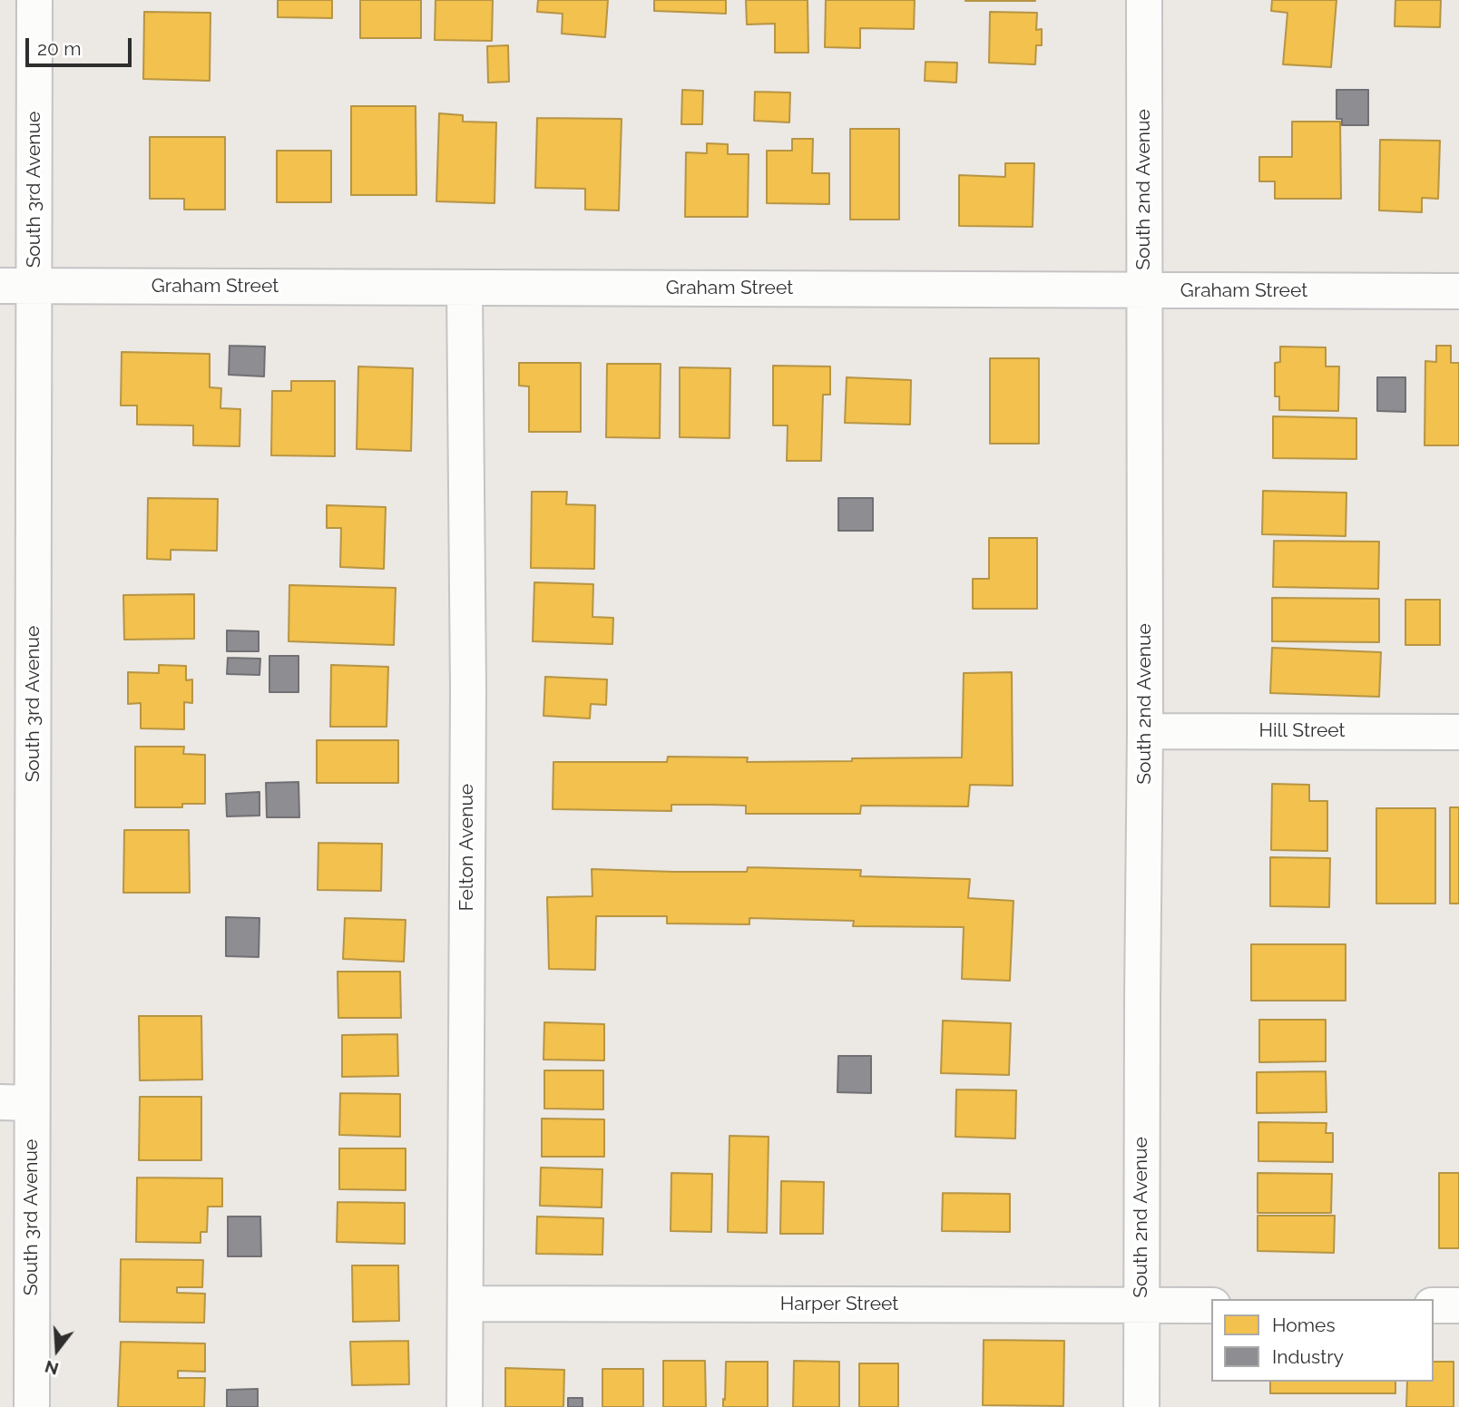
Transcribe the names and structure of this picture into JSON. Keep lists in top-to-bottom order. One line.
{"streets":{"street":["South 3rd Avenue","South 2nd Avenue","Graham Street","Hill Street","Felton Avenue","Harper Street"]},"crossings":[["South 3rd Avenue","Graham Street"],["South 2nd Avenue","Graham Street"],["South 2nd Avenue","Hill Street"],["South 2nd Avenue","Harper Street"],["Graham Street","Felton Avenue"],["Felton Avenue","Harper Street"]],"legend":["Homes","Industry"],"scale_bar":"20 m","north":"bottom"}
